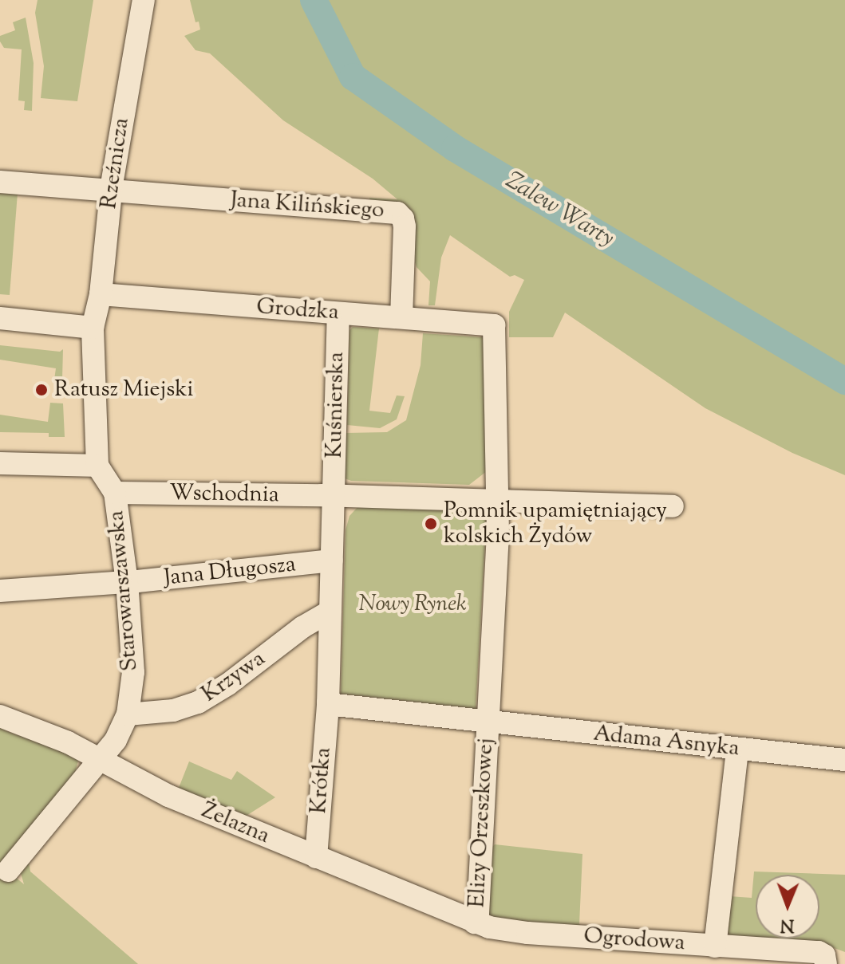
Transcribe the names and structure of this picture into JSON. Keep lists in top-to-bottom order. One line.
{"streets":{"street":["Rzeźnicza","Jana Kilińskiego","Grodzka","Kuśnierska","Wschodnia","Jana Długosza","Starowarszawska","Krzywa","Adama Asnyka","Krótka","Elizy Orzeszkowej","Żelazna","Ogrodowa"]},"crossings":[["Rzeźnicza","Jana Kilińskiego"],["Rzeźnicza","Grodzka"],["Rzeźnicza","Starowarszawska"],["Jana Kilińskiego","Grodzka"],["Grodzka","Kuśnierska"],["Kuśnierska","Wschodnia"],["Wschodnia","Starowarszawska"],["Jana Długosza","Starowarszawska"],["Starowarszawska","Krzywa"],["Starowarszawska","Żelazna"],["Adama Asnyka","Elizy Orzeszkowej"],["Krótka","Żelazna"],["Elizy Orzeszkowej","Żelazna"],["Elizy Orzeszkowej","Ogrodowa"],["Żelazna","Ogrodowa"]],"water":["Zalew Warty"],"parks":["Nowy Rynek"],"places":["Ratusz Miejski","Pomnik upamiętniający kolskich Żydów"],"north":"bottom"}
